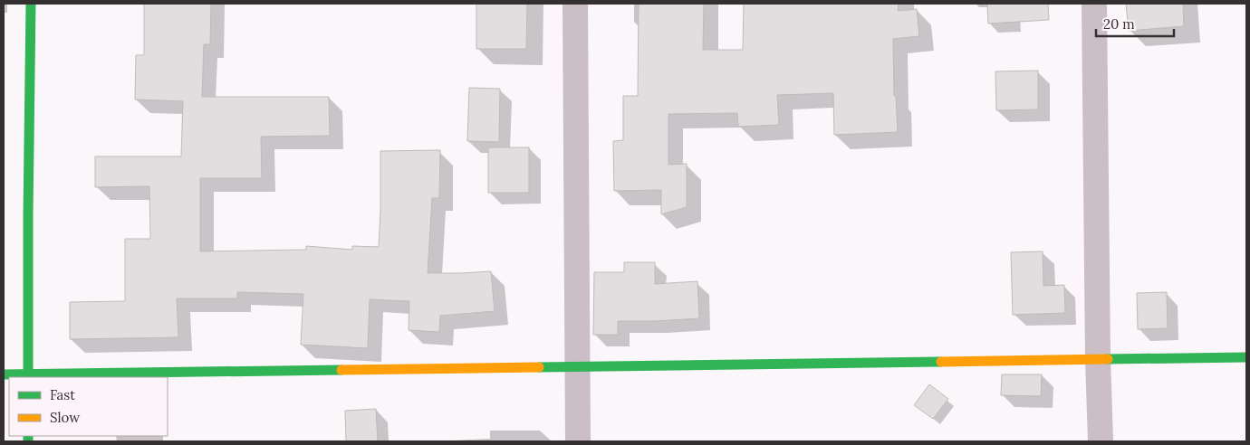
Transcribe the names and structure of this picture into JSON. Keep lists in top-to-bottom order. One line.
{"legend":["Fast","Slow"],"scale_bar":"20 m"}
